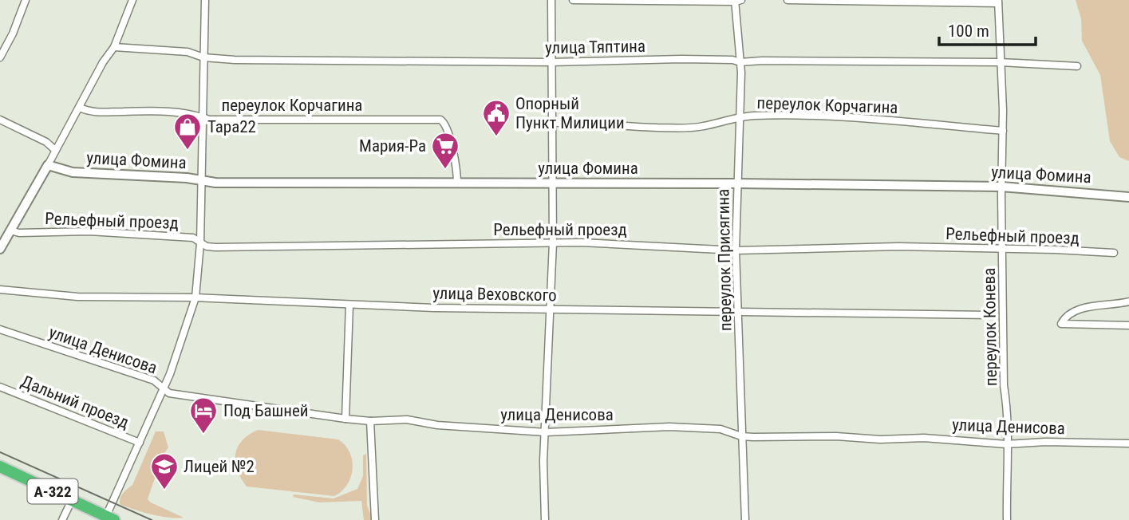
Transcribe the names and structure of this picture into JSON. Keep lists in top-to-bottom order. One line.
{"streets":{"highway":["А-322"],"street":["улица Тяптина","переулок Корчагина","улица Фомина","Рельефный проезд","переулок Присягина","улица Веховского","переулок Конева","улица Денисова","Дальний проезд"]},"crossings":[["улица Тяптина","переулок Присягина"],["улица Тяптина","переулок Конева"],["переулок Корчагина","улица Фомина"],["переулок Корчагина","переулок Присягина"],["переулок Корчагина","переулок Конева"],["улица Фомина","переулок Присягина"],["улица Фомина","переулок Конева"],["Рельефный проезд","переулок Присягина"],["Рельефный проезд","переулок Конева"],["переулок Присягина","улица Веховского"],["переулок Присягина","улица Денисова"],["переулок Конева","улица Денисова"]],"places":{"public building":["Опорный Пункт Милиции"],"shop":["Тара22"],"supermarket":["Мария-Ра"],"hotel":["Под Башней"],"school or university":["Лицей №2"]},"scale_bar":"100 m"}
